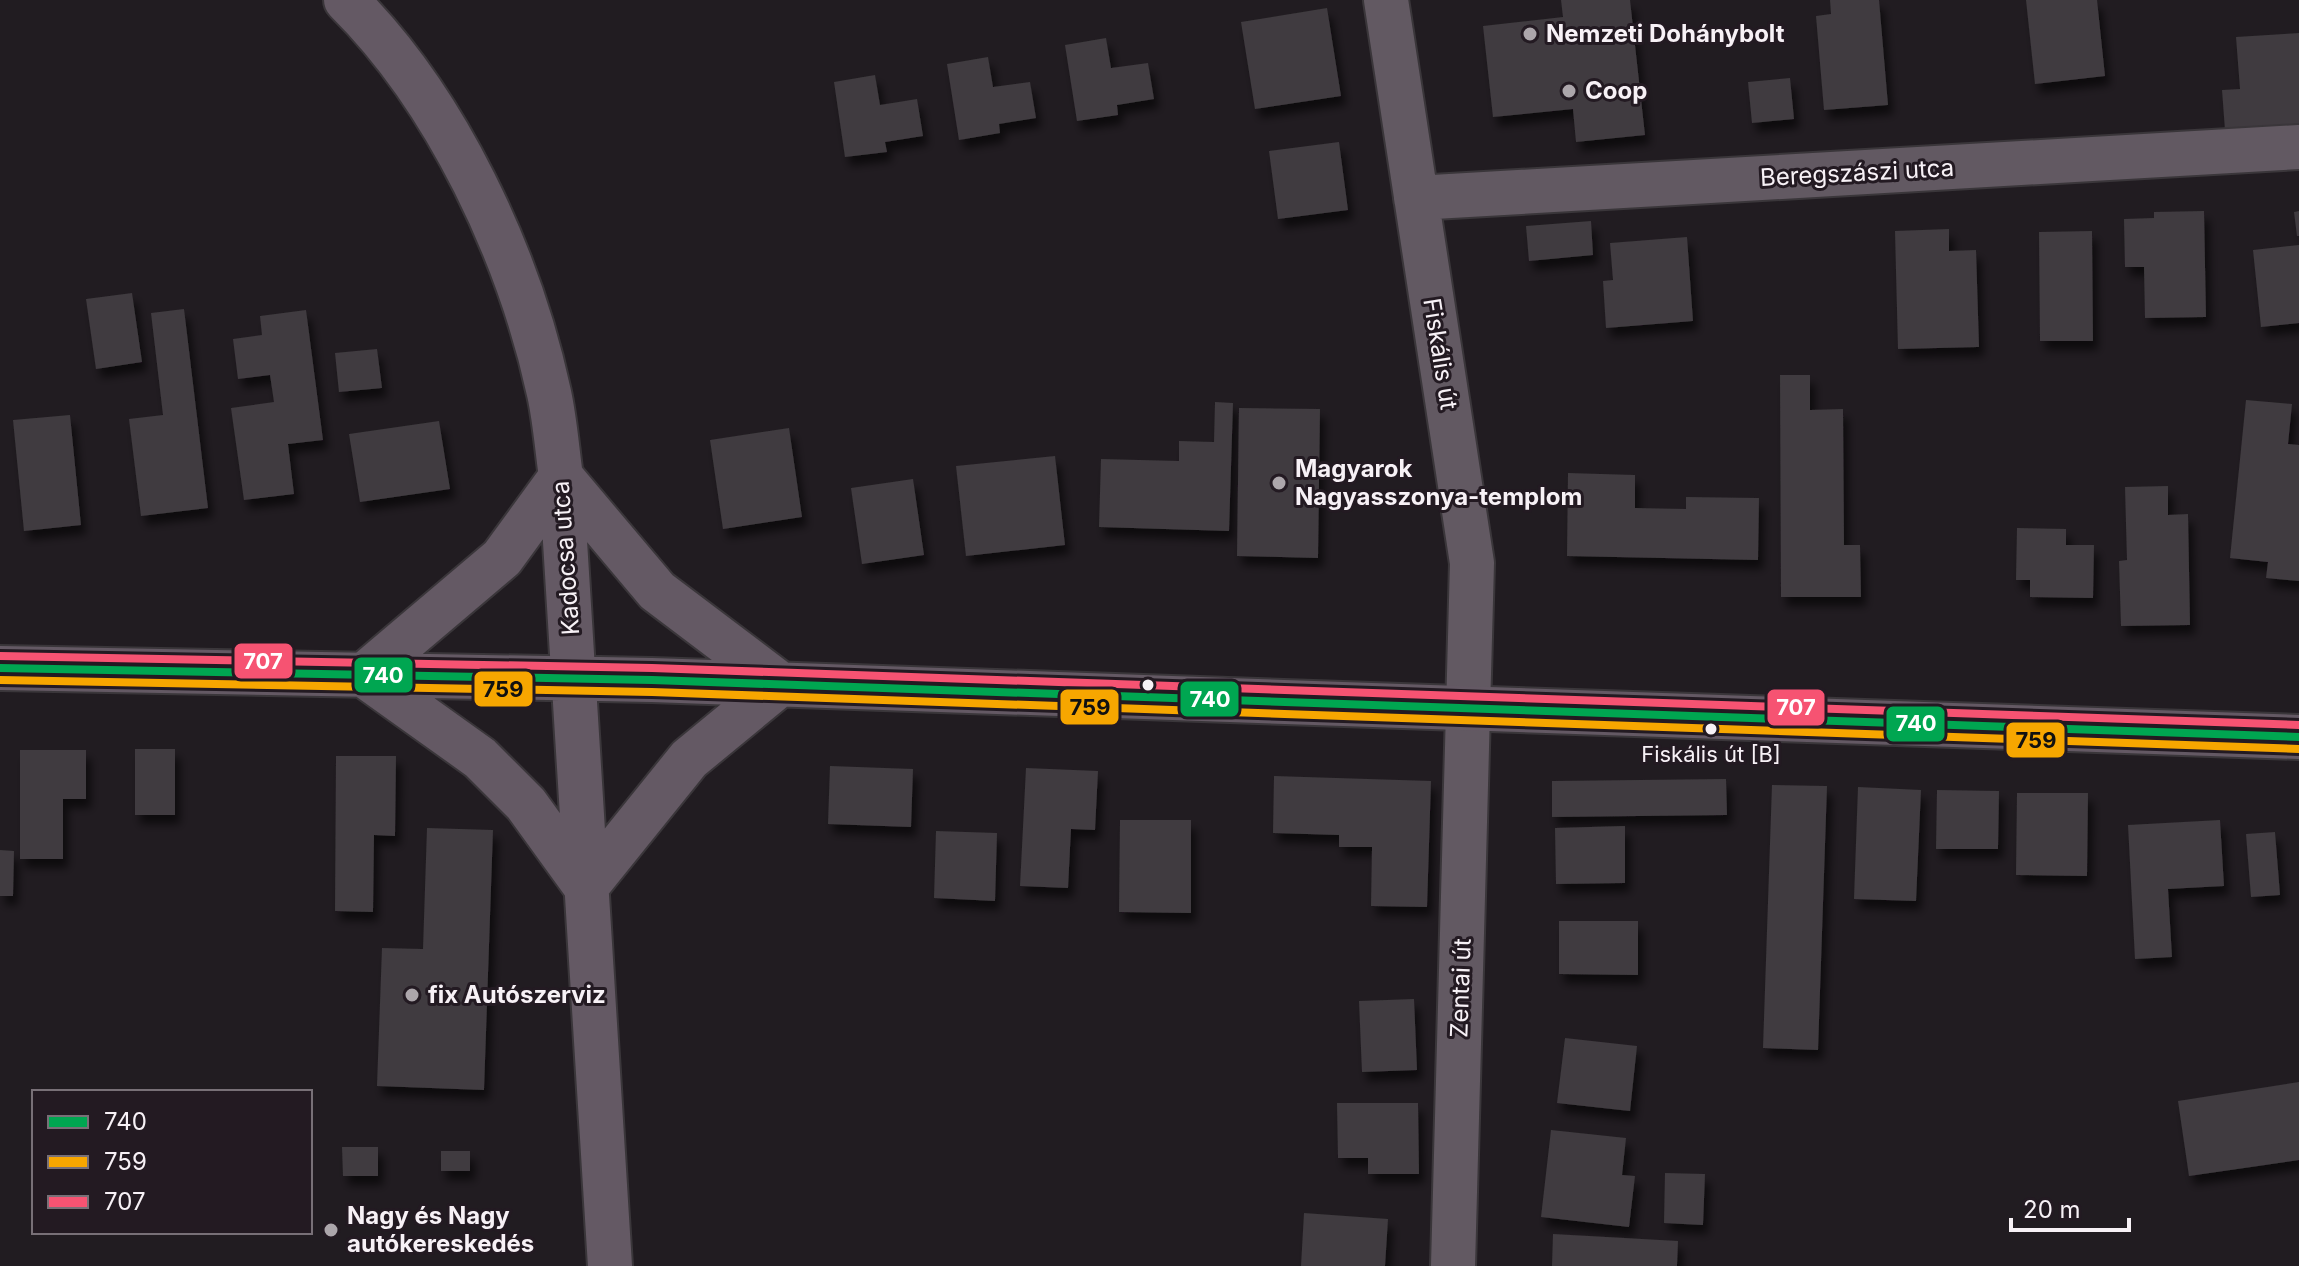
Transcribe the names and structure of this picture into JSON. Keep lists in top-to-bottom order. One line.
{"streets":{"main road":["Kadocsa utca"],"street":["Beregszászi utca","Fiskális út","Zentai út"]},"crossings":[["Beregszászi utca","Fiskális út"],["Fiskális út","Zentai út"]],"places":["Nemzeti Dohánybolt","Coop","Magyarok Nagyasszonya-templom","Fiskális út [B]","fix Autószerviz","Nagy és Nagy autókereskedés"],"lines":["transit line 707","transit line 740","transit line 759"],"legend":["740","759","707"],"scale_bar":"20 m"}
